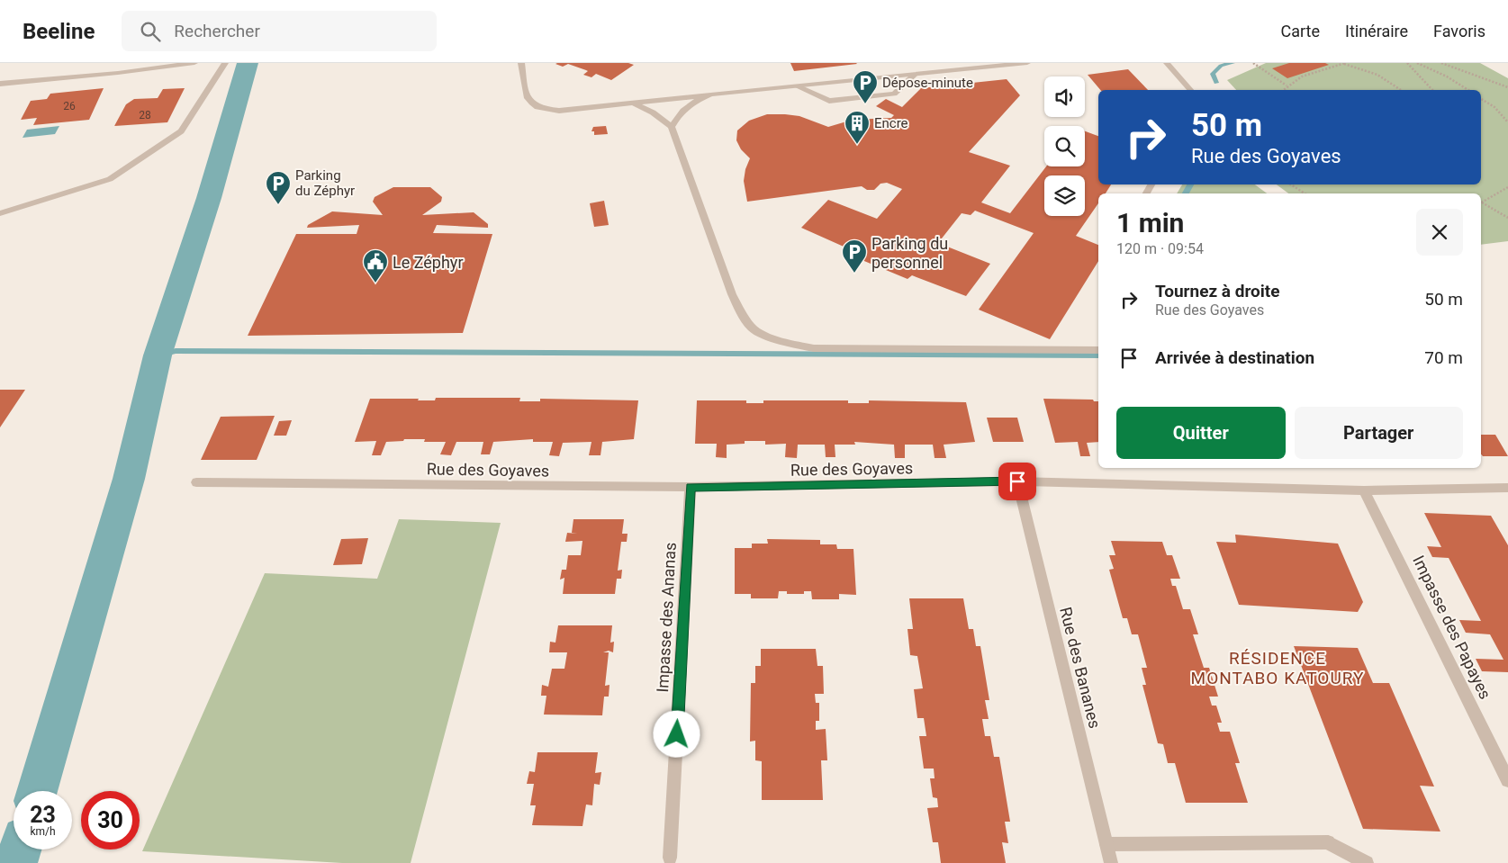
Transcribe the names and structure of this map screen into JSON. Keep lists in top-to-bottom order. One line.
{"streets":{"street":["Rue des Goyaves","Impasse des Ananas","Impasse des Papayes","Rue des Bananes"]},"crossings":[["Rue des Goyaves","Impasse des Ananas"],["Rue des Goyaves","Impasse des Papayes"],["Rue des Goyaves","Rue des Bananes"]],"districts":["RÉSIDENCE MONTABO KATOURY"],"places":{"parking":["Dépose-minute","Parking du Zéphyr","Parking du personnel"],"building":["Encre"],"public building":["Le Zéphyr"]},"house_numbers":["26","28"],"page":{"header":"Beeline","search":"Rechercher","nav":["Carte","Itinéraire","Favoris"],"turn":["50 m","Rue des Goyaves"],"heading":["1 min","120 m · 09:54"],"list":[{"name":"Tournez à droite","note":"Rue des Goyaves","value":"50 m"},{"name":"Arrivée à destination","value":"70 m"}],"buttons":["Quitter","Partager"],"speed":"23 km/h","limit":"30"}}
